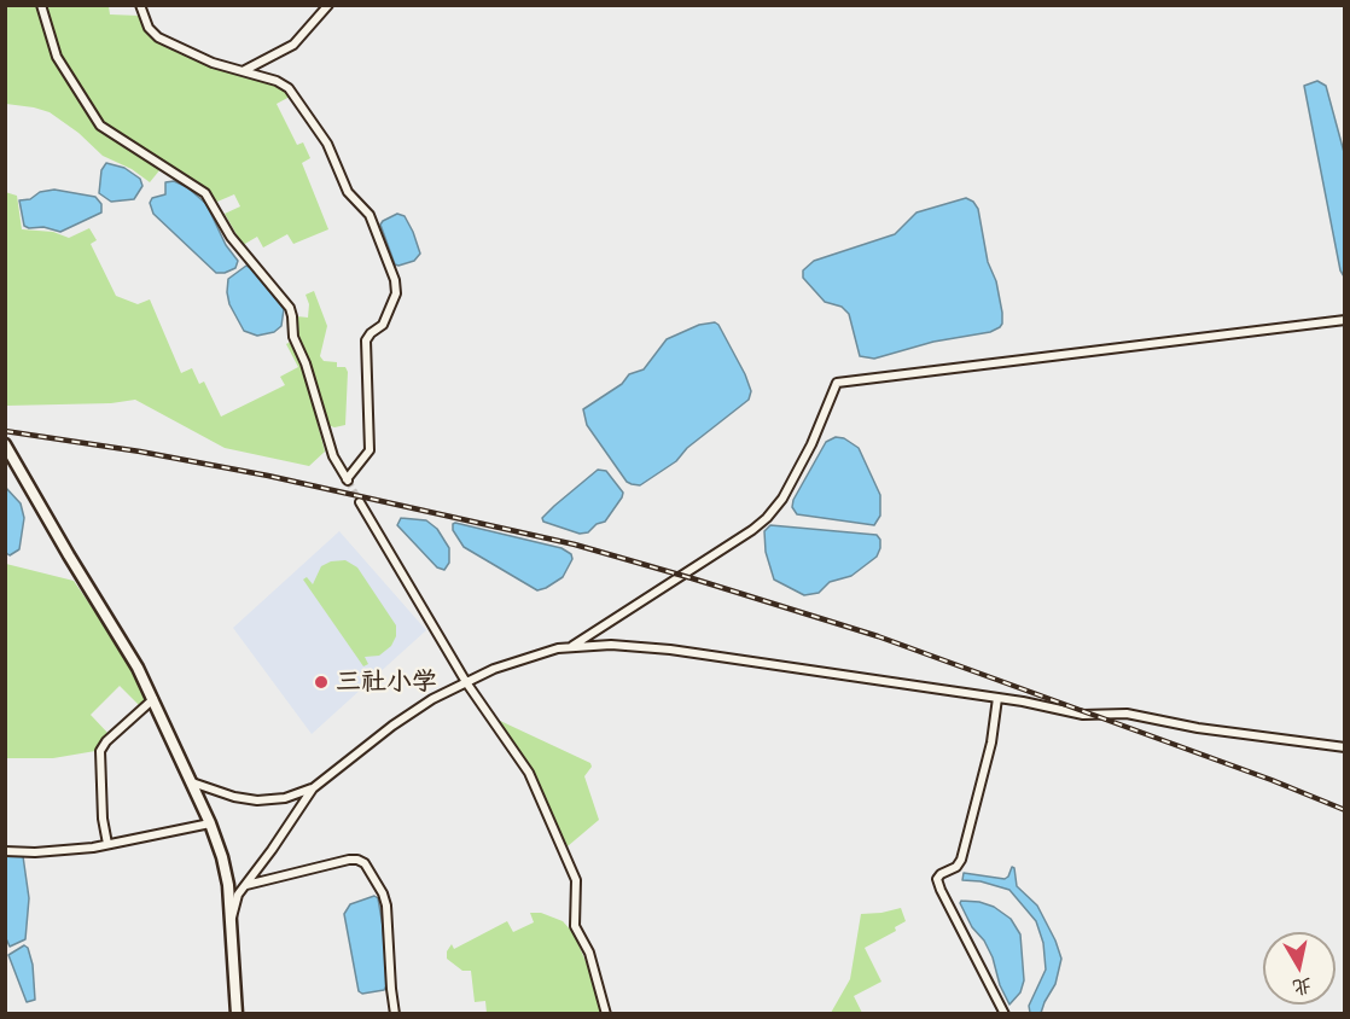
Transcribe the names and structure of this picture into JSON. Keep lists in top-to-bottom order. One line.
{"places":["三社小学"],"north":"bottom"}
